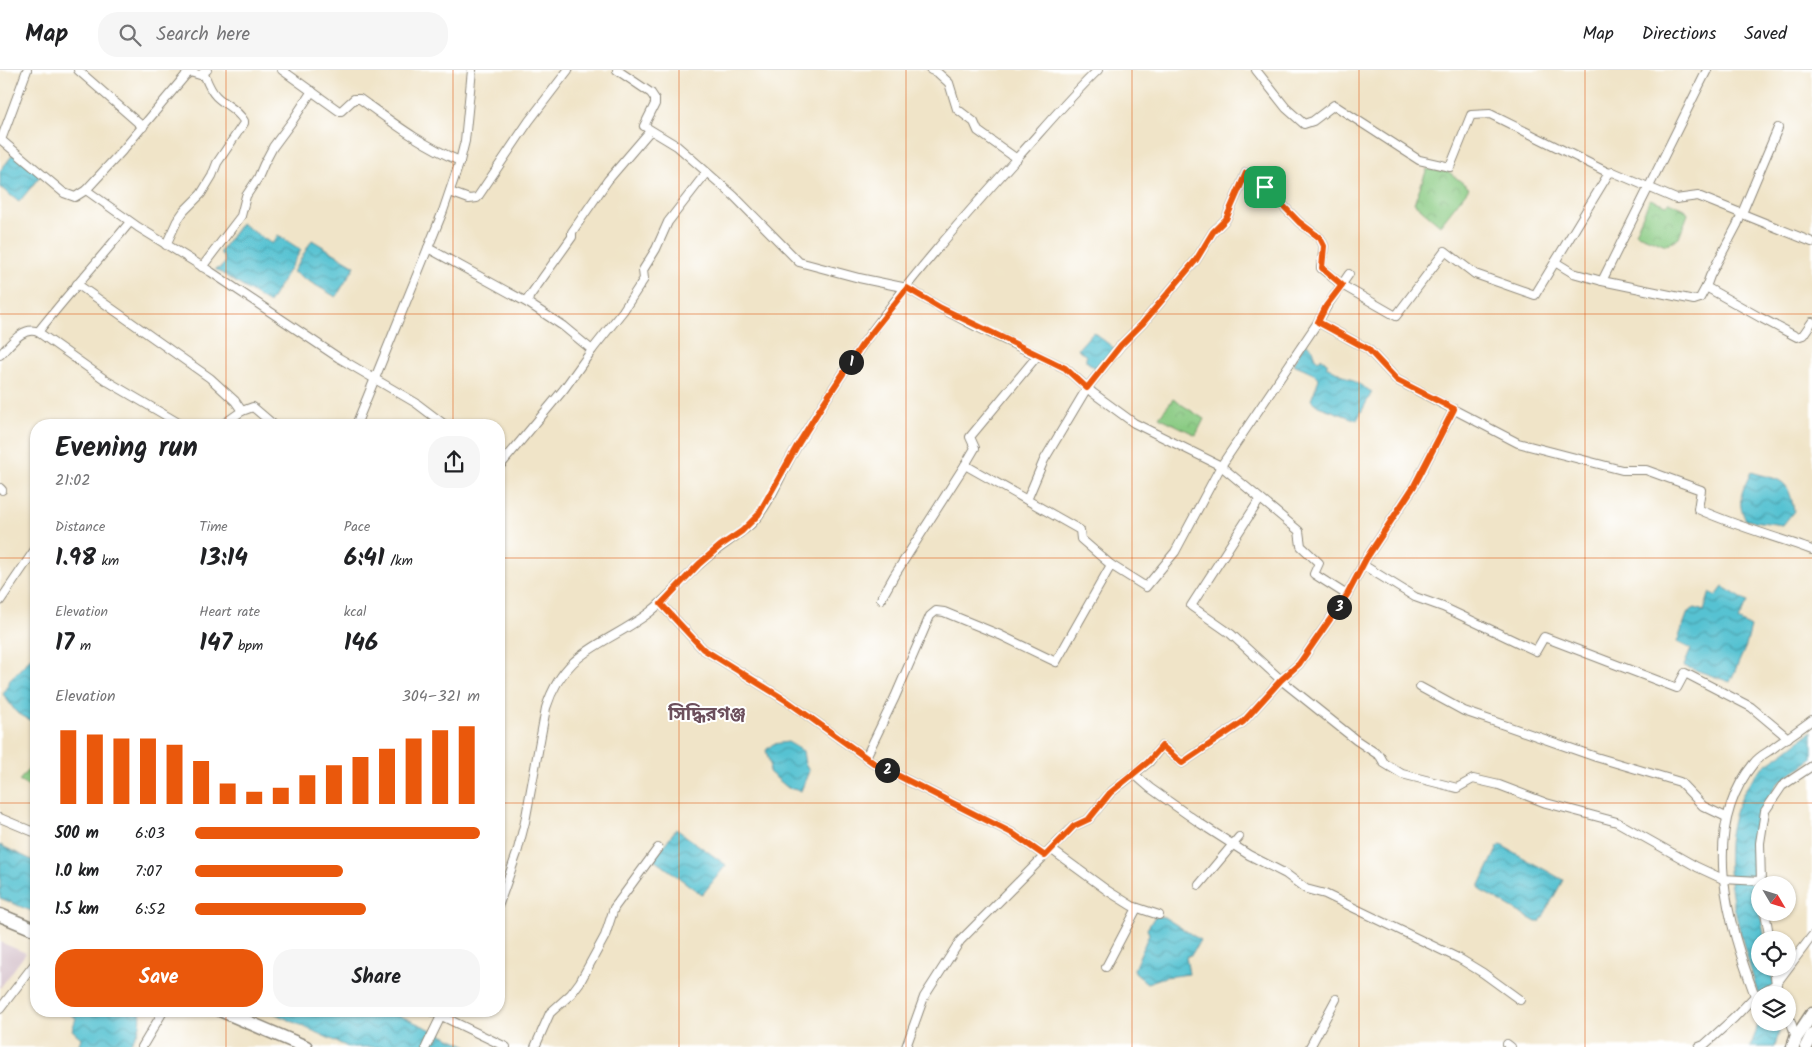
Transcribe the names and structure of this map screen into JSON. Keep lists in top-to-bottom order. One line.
{"districts":["সিদ্ধিরগঞ্জ"],"north":"bottom right","page":{"header":"Map","search":"Search here","nav":["Map","Directions","Saved"],"pins":["1","3","2"],"heading":["Evening run","21:02"],"stats":[["Distance","1.98 km"],["Time","13:14"],["Pace","6:41 /km"],["Elevation","17 m"],["Heart rate","147 bpm"],["kcal","146"]],"chart":["Elevation","304–321 m"],"list":[{"name":"500 m","note":"6:03"},{"name":"1.0 km","note":"7:07"},{"name":"1.5 km","note":"6:52"}],"buttons":["Save","Share"]}}
